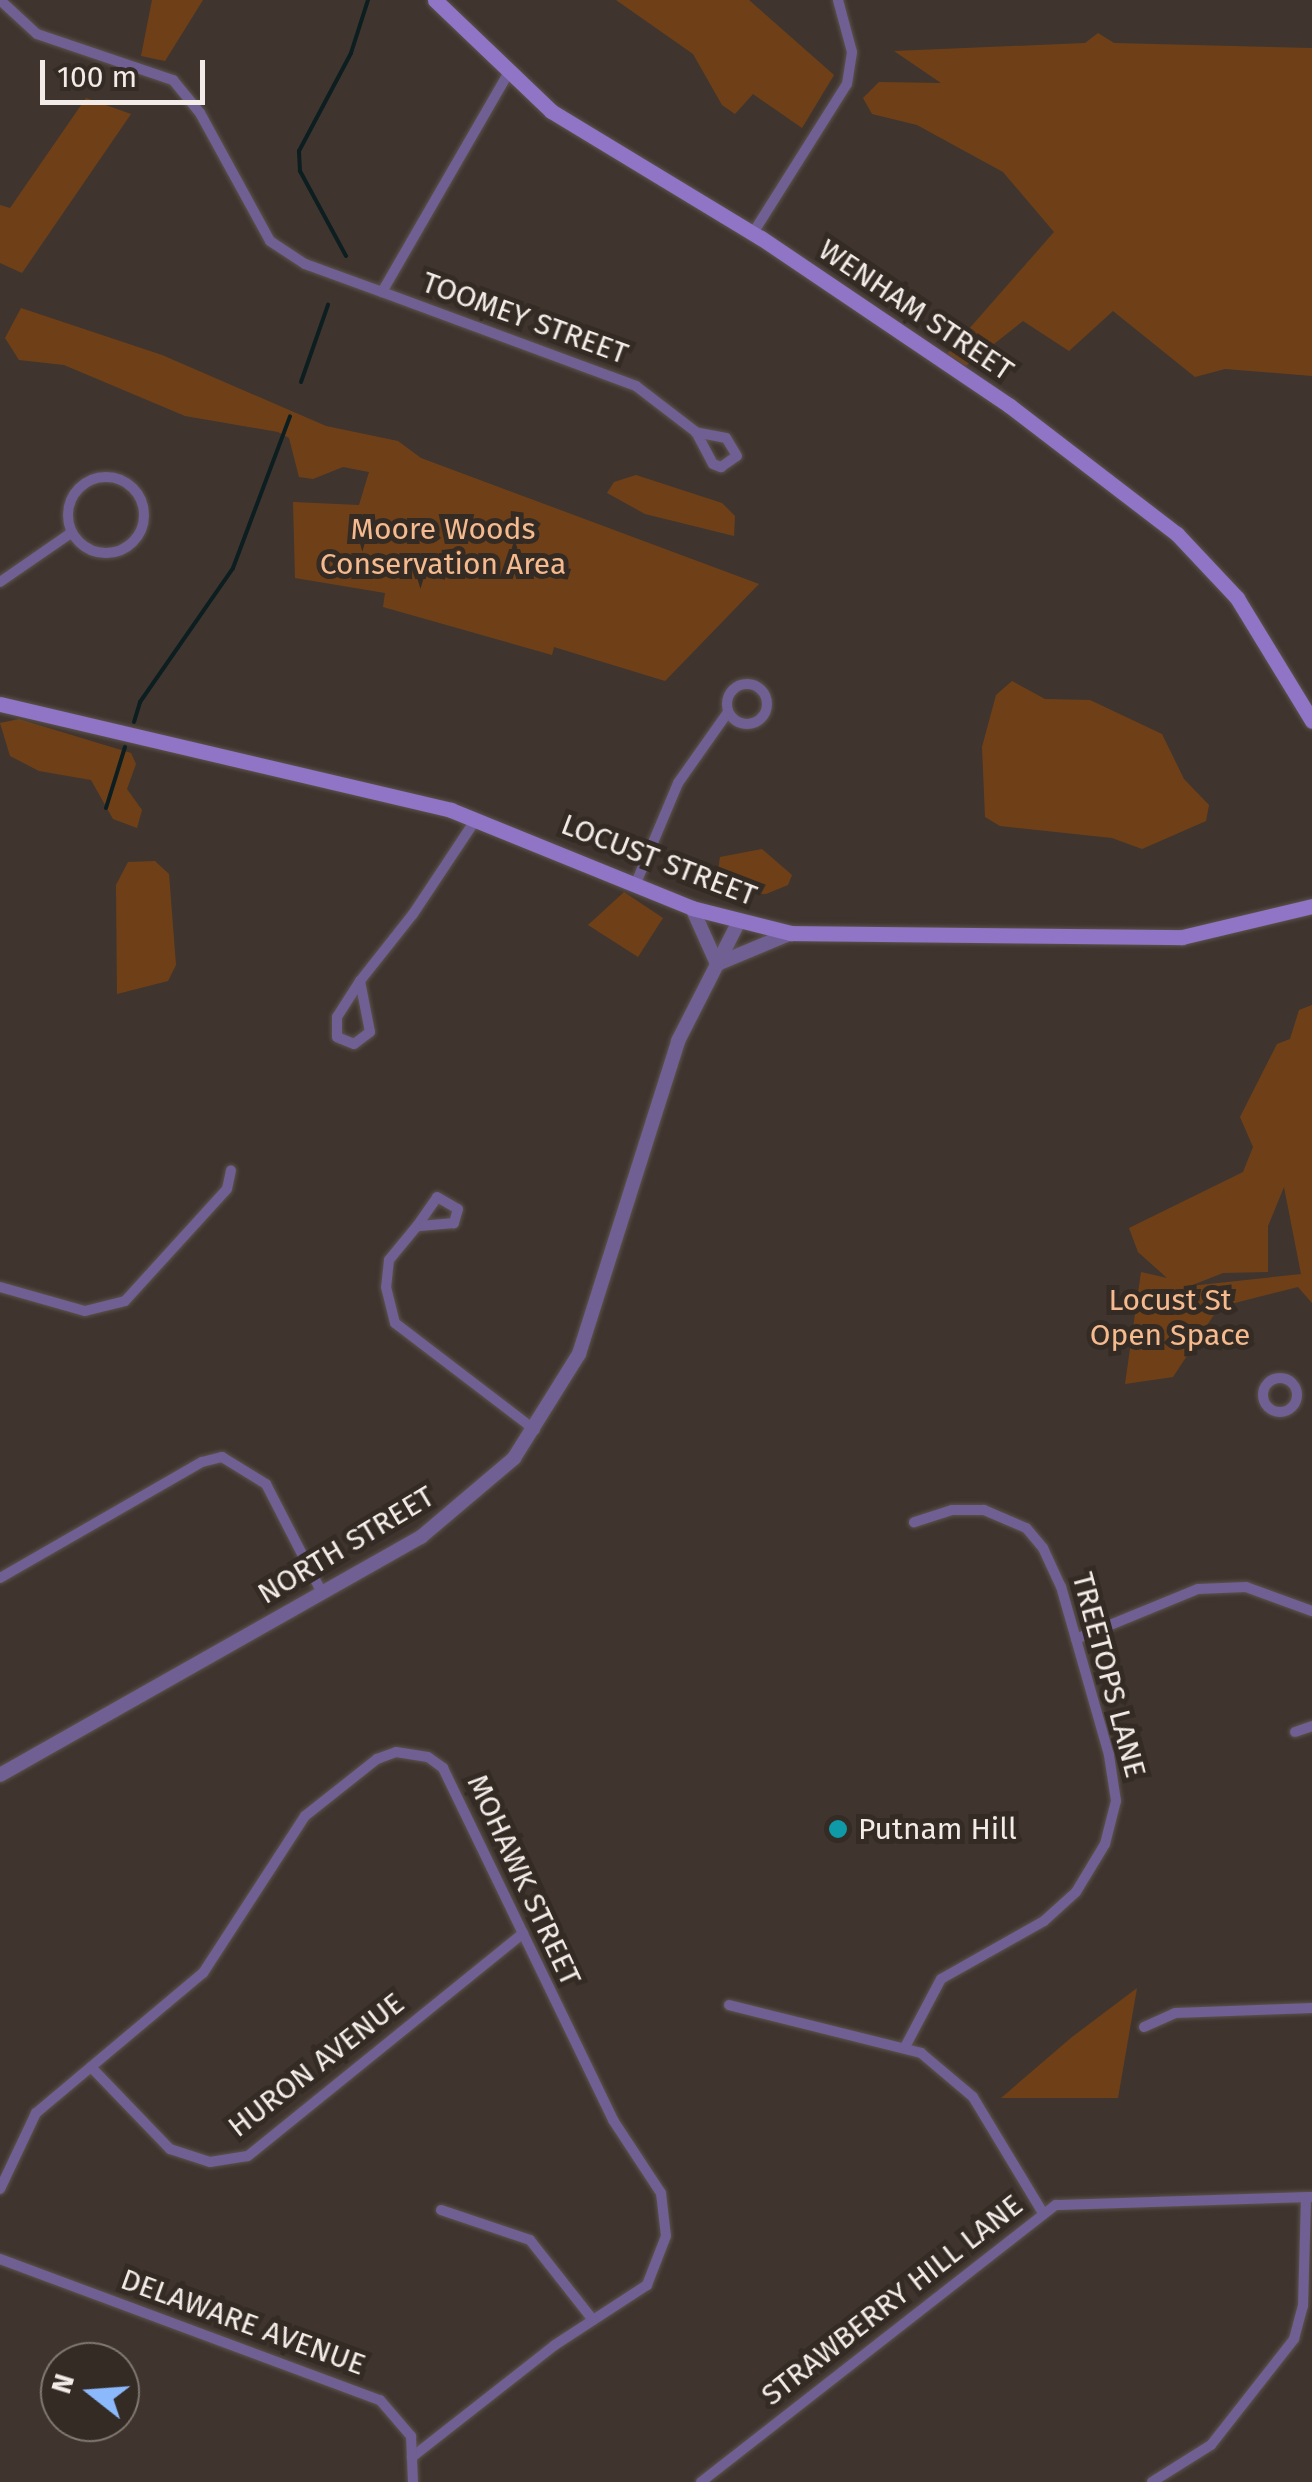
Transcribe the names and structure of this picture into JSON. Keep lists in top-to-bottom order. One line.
{"streets":{"main road":["WENHAM STREET","LOCUST STREET"],"street":["TOOMEY STREET","NORTH STREET","TREETOPS LANE","MOHAWK STREET","HURON AVENUE","STRAWBERRY HILL LANE","DELAWARE AVENUE"]},"crossings":[["LOCUST STREET","NORTH STREET"],["MOHAWK STREET","HURON AVENUE"],["MOHAWK STREET","DELAWARE AVENUE"]],"parks":["Moore Woods Conservation Area","Locust St Open Space"],"places":["Putnam Hill"],"scale_bar":"100 m","north":"left"}
